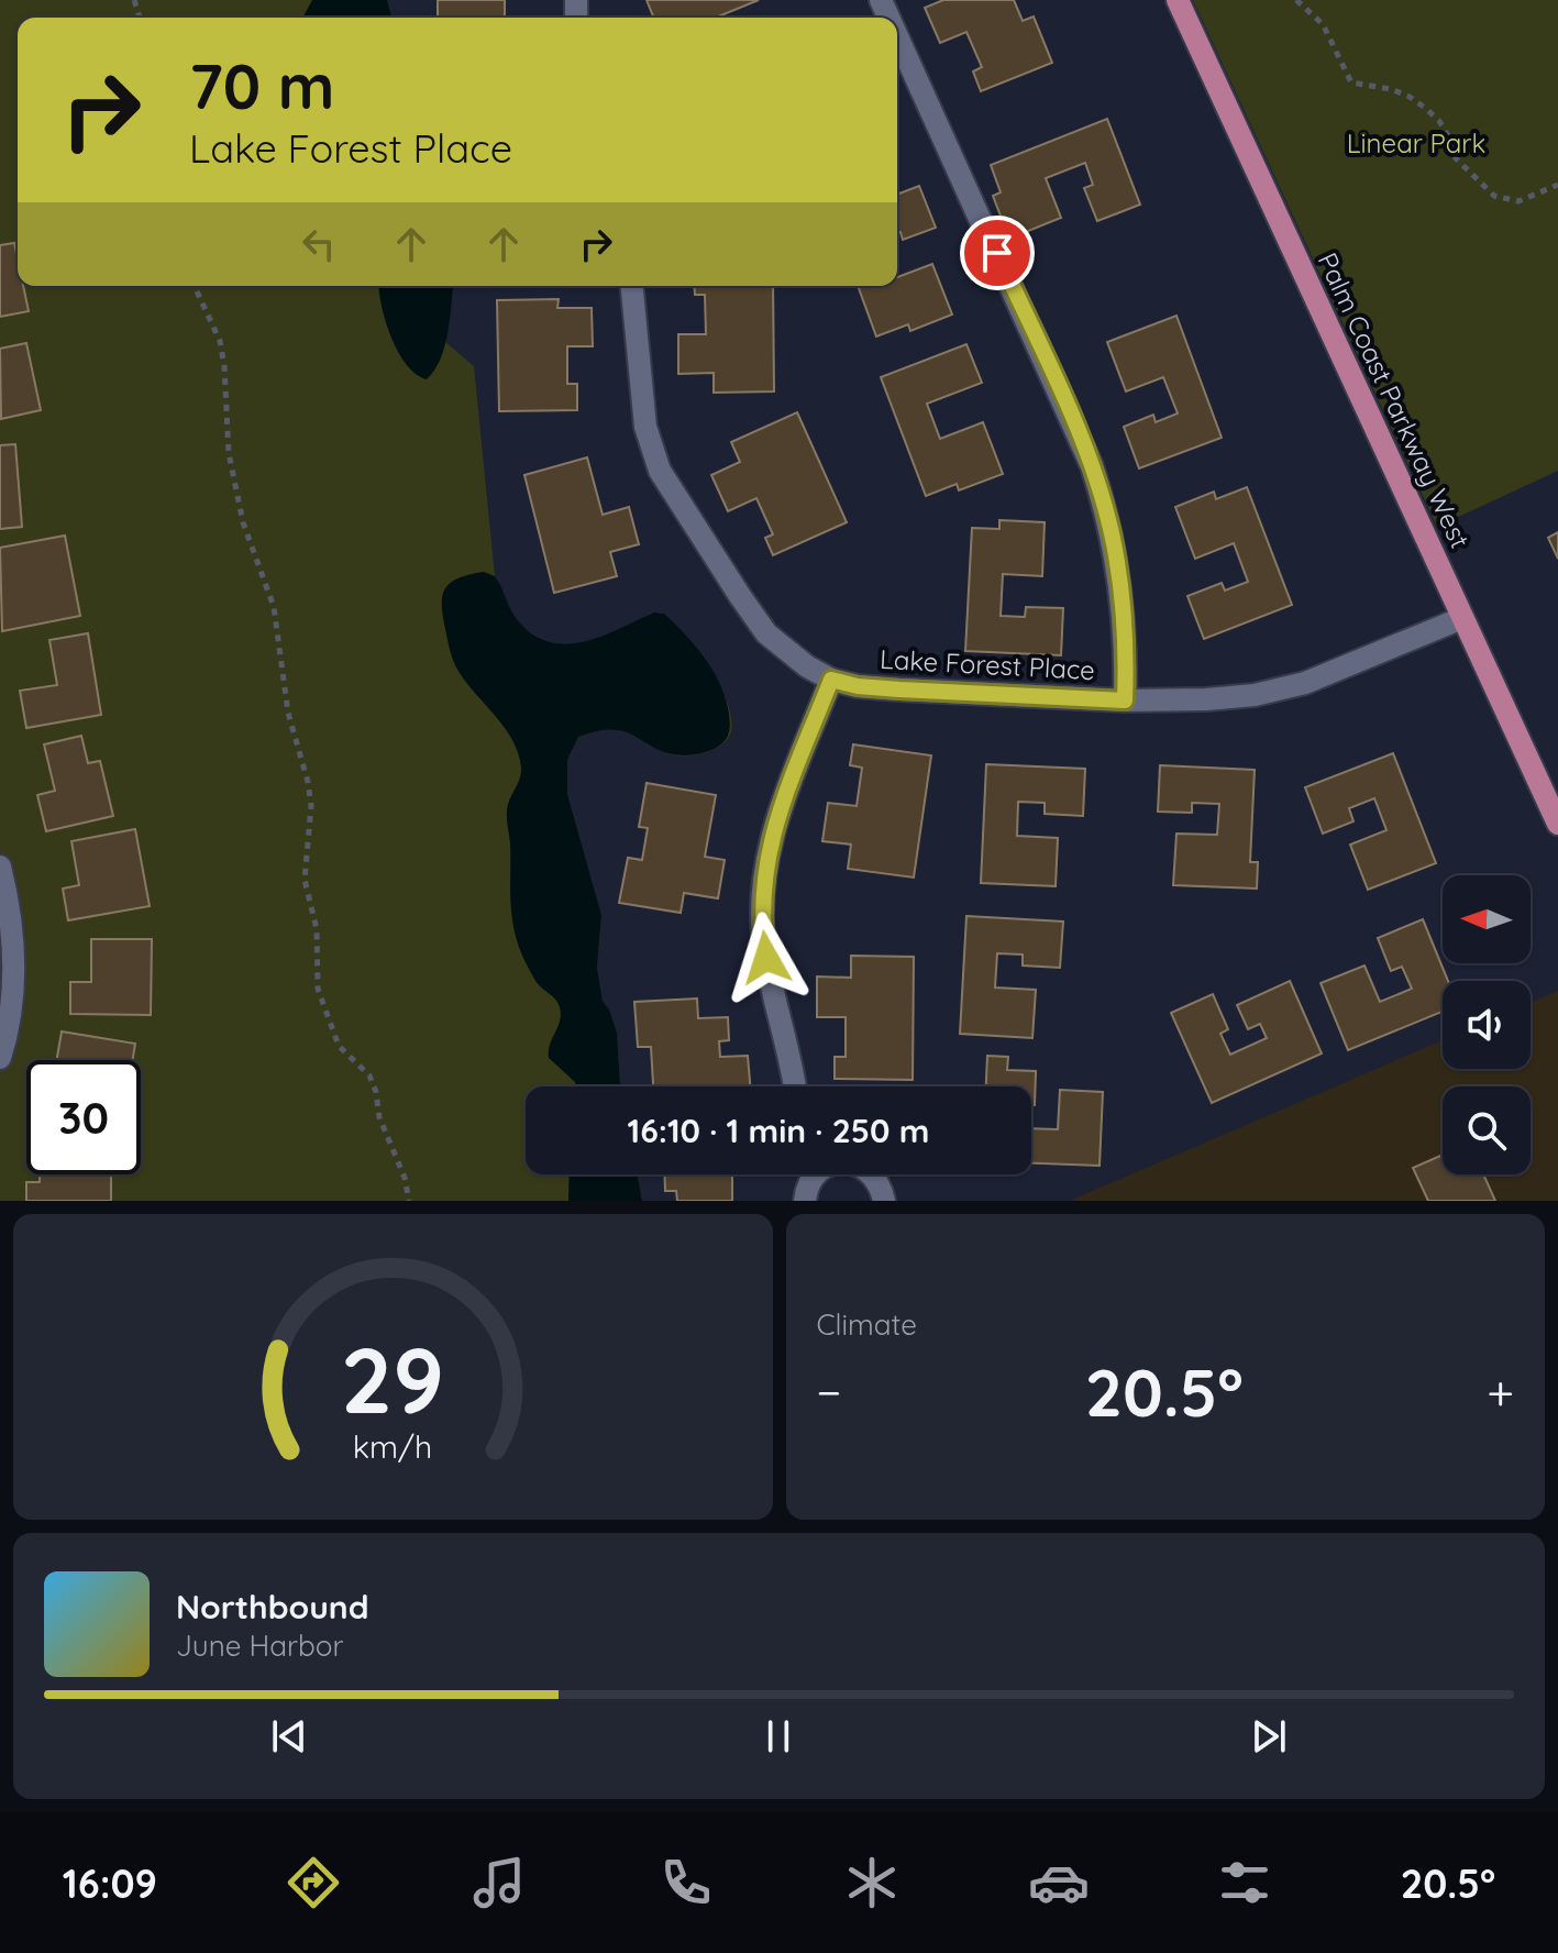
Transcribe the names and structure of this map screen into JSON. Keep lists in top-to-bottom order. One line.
{"streets":{"main road":["Palm Coast Parkway West"],"street":["Lake Forest Place"]},"parks":["Linear Park"],"north":"left","page":{"turn":["70 m","Lake Forest Place"],"limit":"30","trip":"16:10 · 1 min · 250 m","tile":"Climate","heat":["−","20.5°","+"],"song":["Northbound","June Harbor"],"tabs":["16:09","20.5°"],"gauge":["29","km/h"]}}
